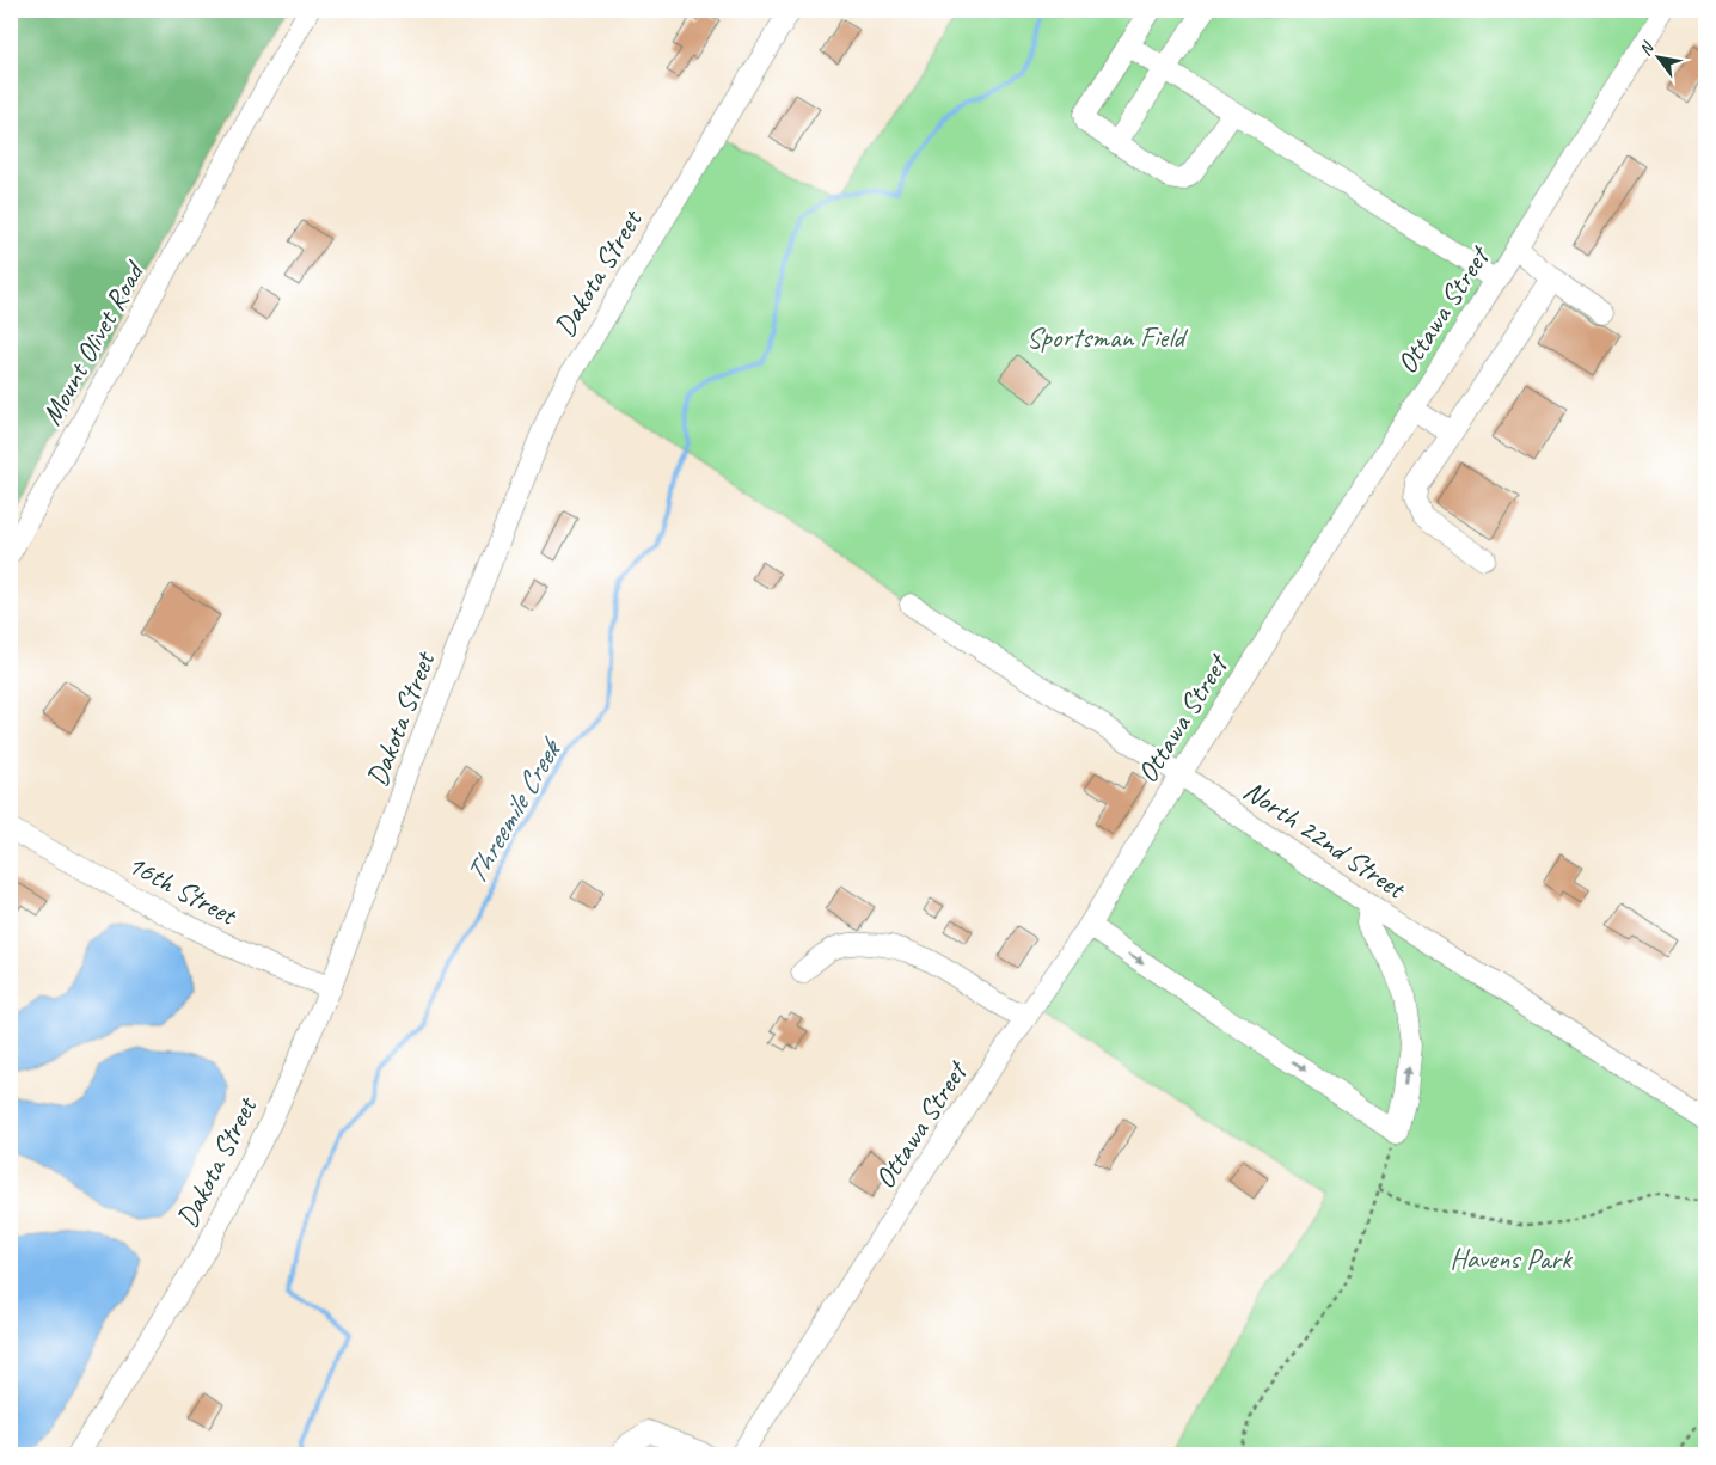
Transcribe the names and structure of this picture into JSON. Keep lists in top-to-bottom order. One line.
{"streets":{"street":["Dakota Street","Ottawa Street","Mount Olivet Road","North 22nd Street","16th Street"]},"crossings":[["Dakota Street","16th Street"],["Ottawa Street","North 22nd Street"]],"water":["Threemile Creek"],"parks":["Sportsman Field","Havens Park"],"north":"top left"}
